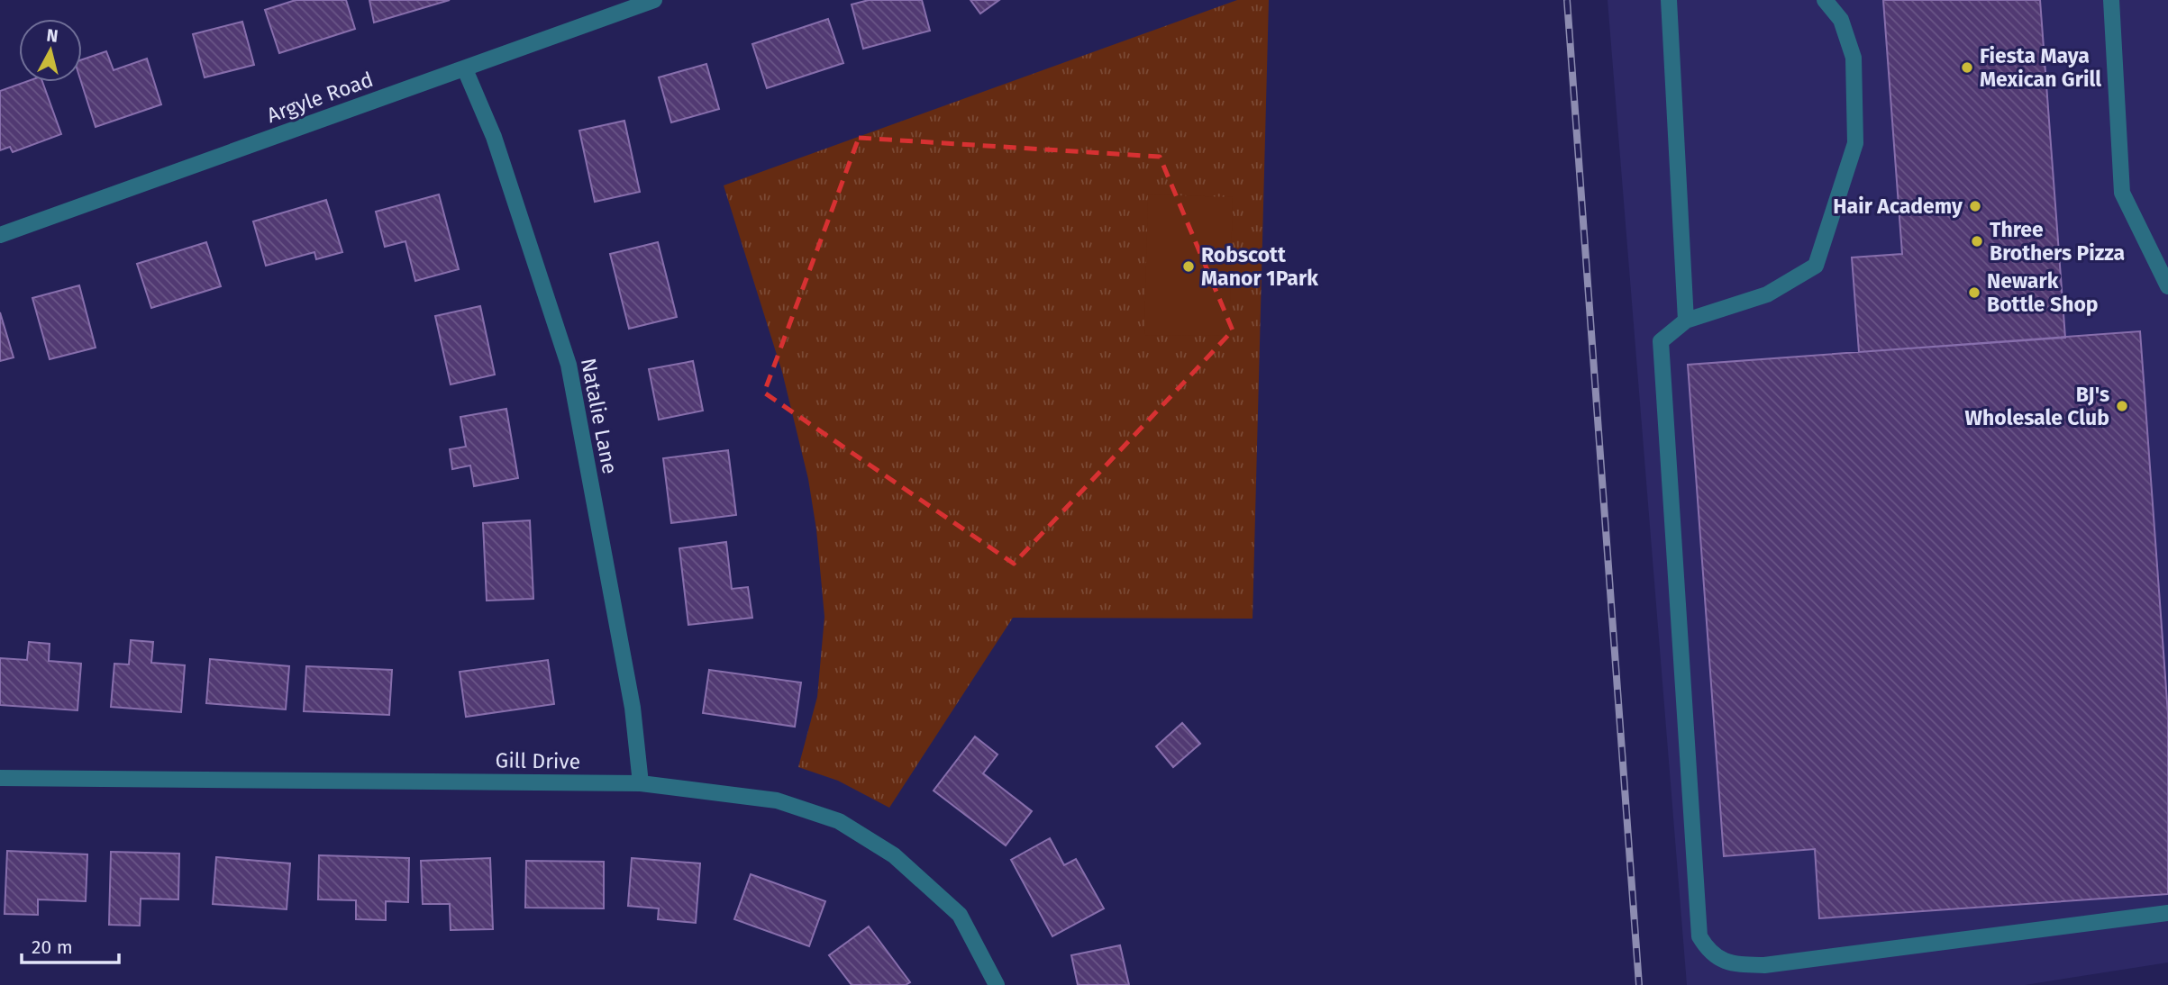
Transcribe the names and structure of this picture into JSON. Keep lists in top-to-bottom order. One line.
{"streets":{"street":["Argyle Road","Natalie Lane","Gill Drive"]},"crossings":[["Argyle Road","Natalie Lane"],["Natalie Lane","Gill Drive"]],"places":["Fiesta Maya Mexican Grill","Hair Academy","Three Brothers Pizza","Robscott Manor 1Park","Newark Bottle Shop","BJ's Wholesale Club"],"scale_bar":"20 m","north":"top"}
